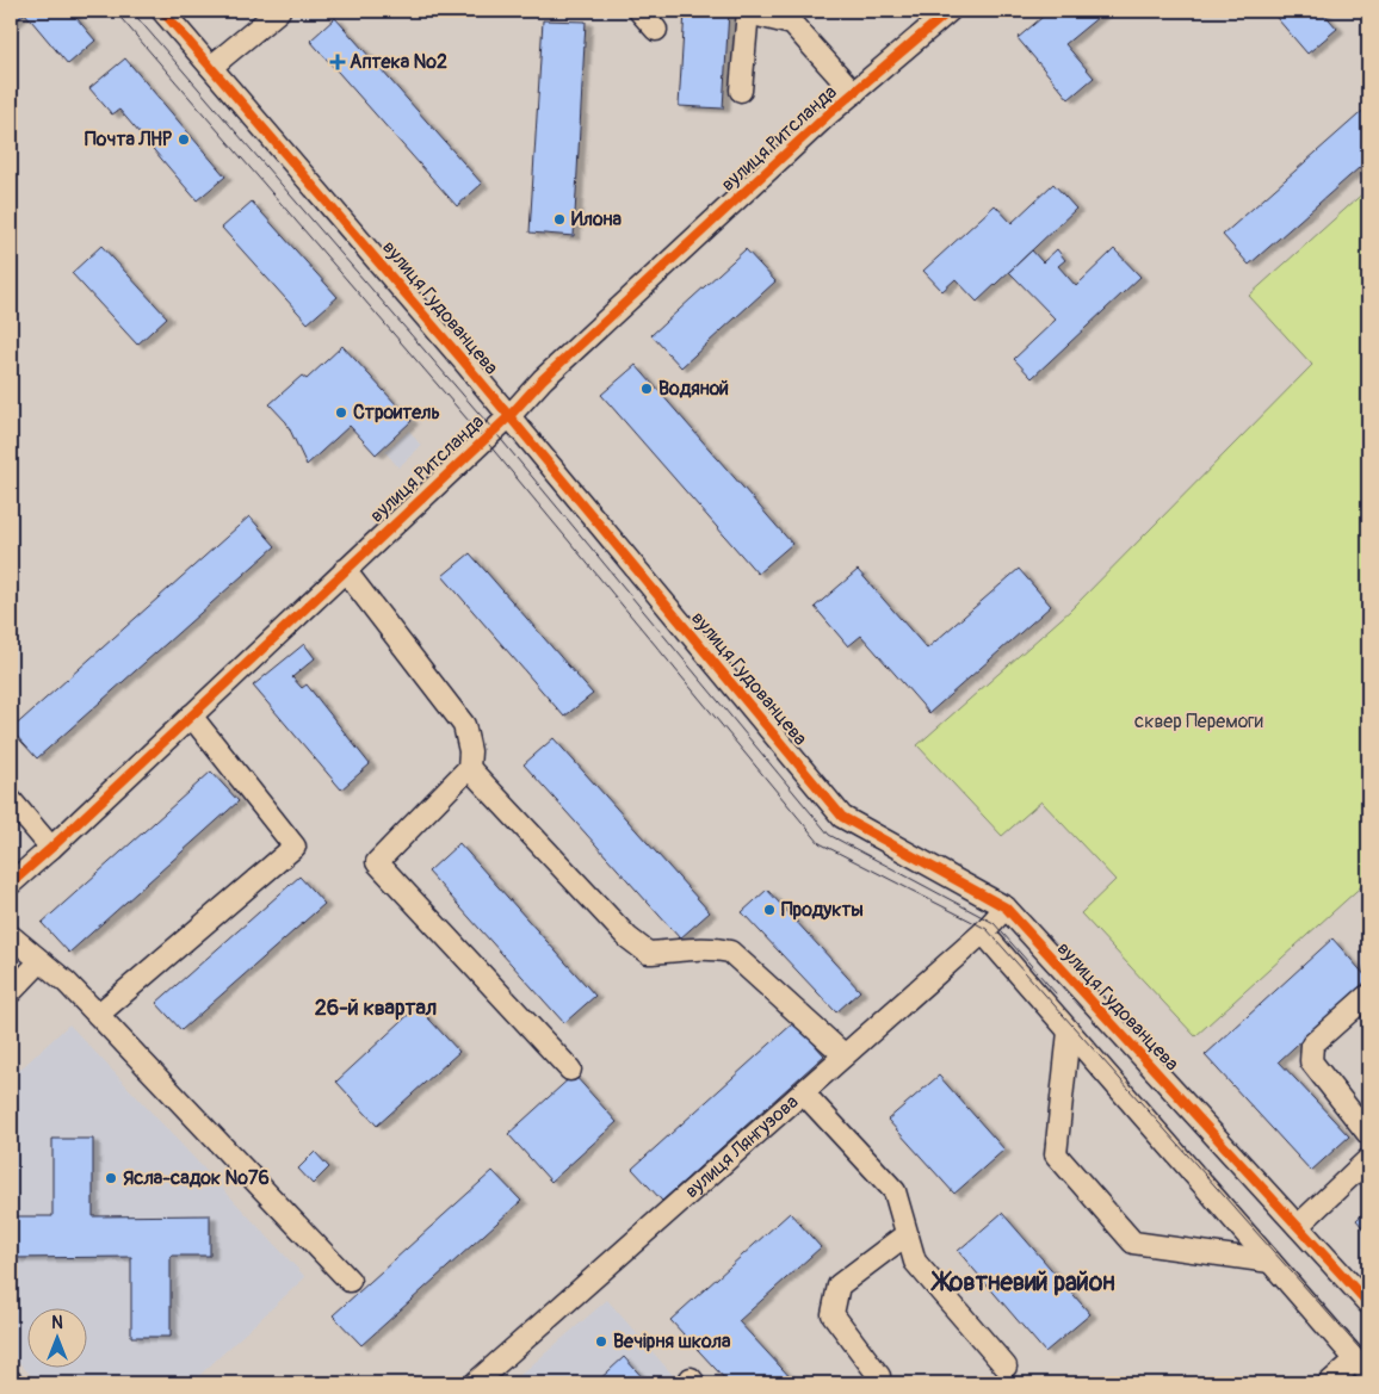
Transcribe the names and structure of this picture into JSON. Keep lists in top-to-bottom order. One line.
{"streets":{"street":["вулиця Ритсланда","вулиця Гудованцева","вулиця Лянгузова"]},"crossings":[["вулиця Ритсланда","вулиця Гудованцева"],["вулиця Гудованцева","вулиця Лянгузова"]],"districts":["26-й квартал","Жовтневий район"],"parks":["сквер Перемоги"],"places":{"health":["Аптека №2"],"other":["Почта ЛНР","Илона","Водяной","Строитель","Продукты","Ясла-садок №76","Вечірня школа"]},"north":"top"}
